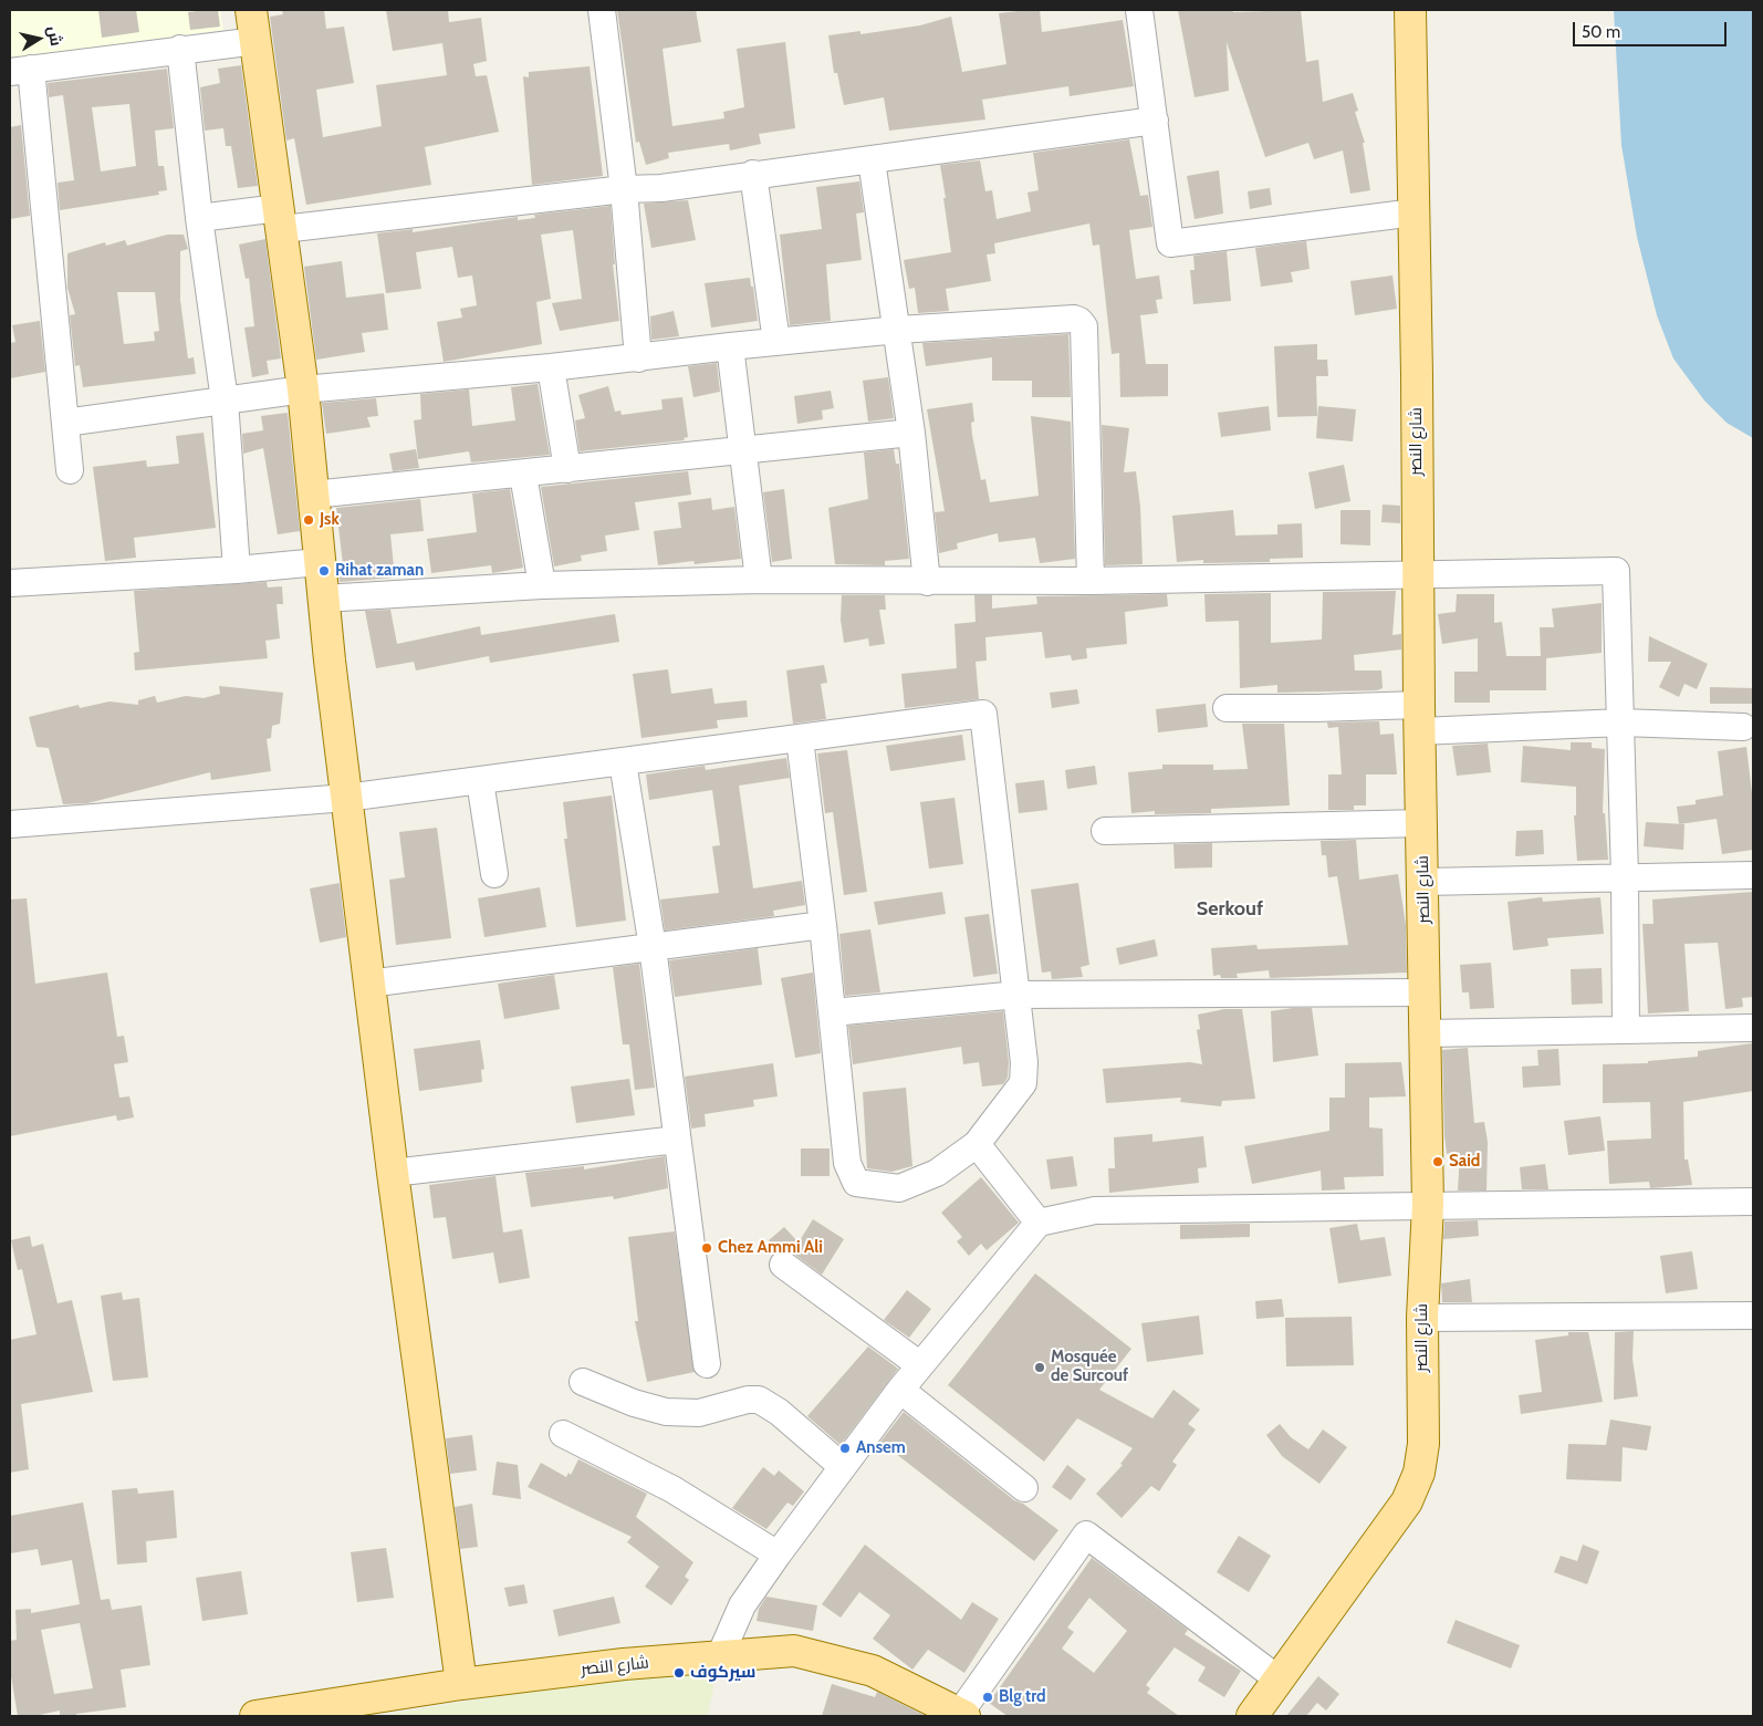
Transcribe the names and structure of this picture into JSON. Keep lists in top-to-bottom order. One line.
{"streets":{"main road":["شارع النصر"]},"districts":["Serkouf"],"places":["Jsk","Rihat zaman","Said","Chez Ammi Ali","Mosquée de Surcouf","Ansem","سيركوف","Blg trd"],"scale_bar":"50 m","north":"right"}
